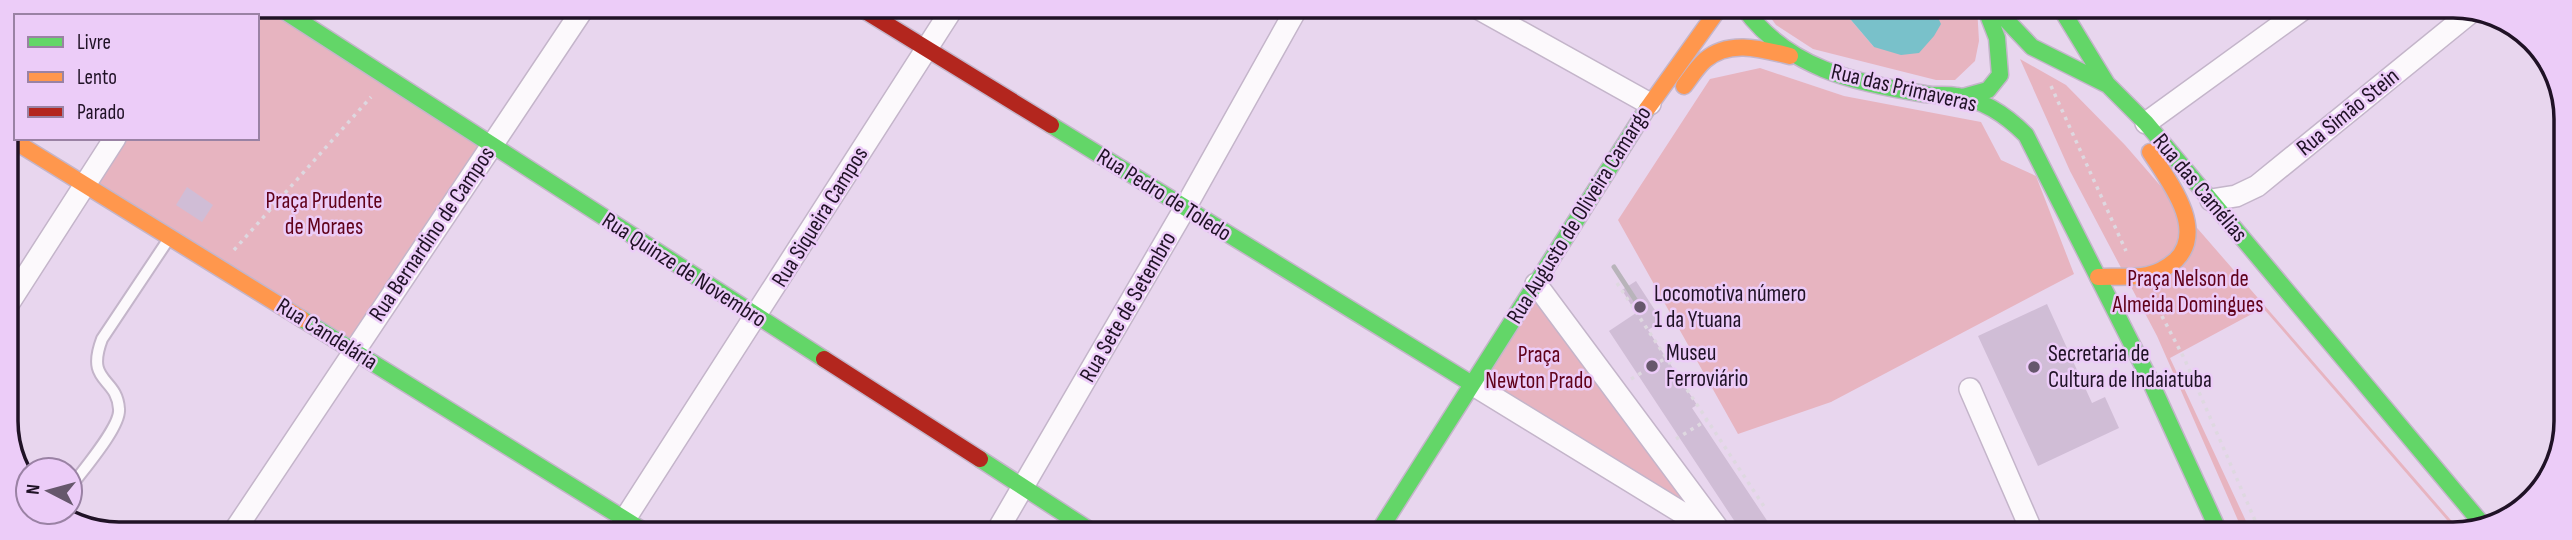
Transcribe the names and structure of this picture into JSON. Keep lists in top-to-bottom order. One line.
{"streets":{"street":["Rua das Primaveras","Rua Simão Stein","Rua das Camélias","Rua Pedro de Toledo","Rua Augusto de Oliveira Camargo","Rua Siqueira Campos","Rua Bernardino de Campos","Rua Quinze de Novembro","Rua Sete de Setembro","Rua Candelária"]},"crossings":[["Rua das Primaveras","Rua Augusto de Oliveira Camargo"],["Rua Simão Stein","Rua das Camélias"],["Rua Pedro de Toledo","Rua Augusto de Oliveira Camargo"],["Rua Pedro de Toledo","Rua Siqueira Campos"],["Rua Pedro de Toledo","Rua Sete de Setembro"],["Rua Siqueira Campos","Rua Quinze de Novembro"],["Rua Bernardino de Campos","Rua Quinze de Novembro"],["Rua Bernardino de Campos","Rua Candelária"],["Rua Quinze de Novembro","Rua Sete de Setembro"]],"parks":["Praça Prudente de Moraes","Praça Nelson de Almeida Domingues","Praça Newton Prado"],"places":["Locomotiva número 1 da Ytuana","Museu Ferroviário","Secretaria de Cultura de Indaiatuba"],"legend":["Livre","Lento","Parado"],"north":"left"}
